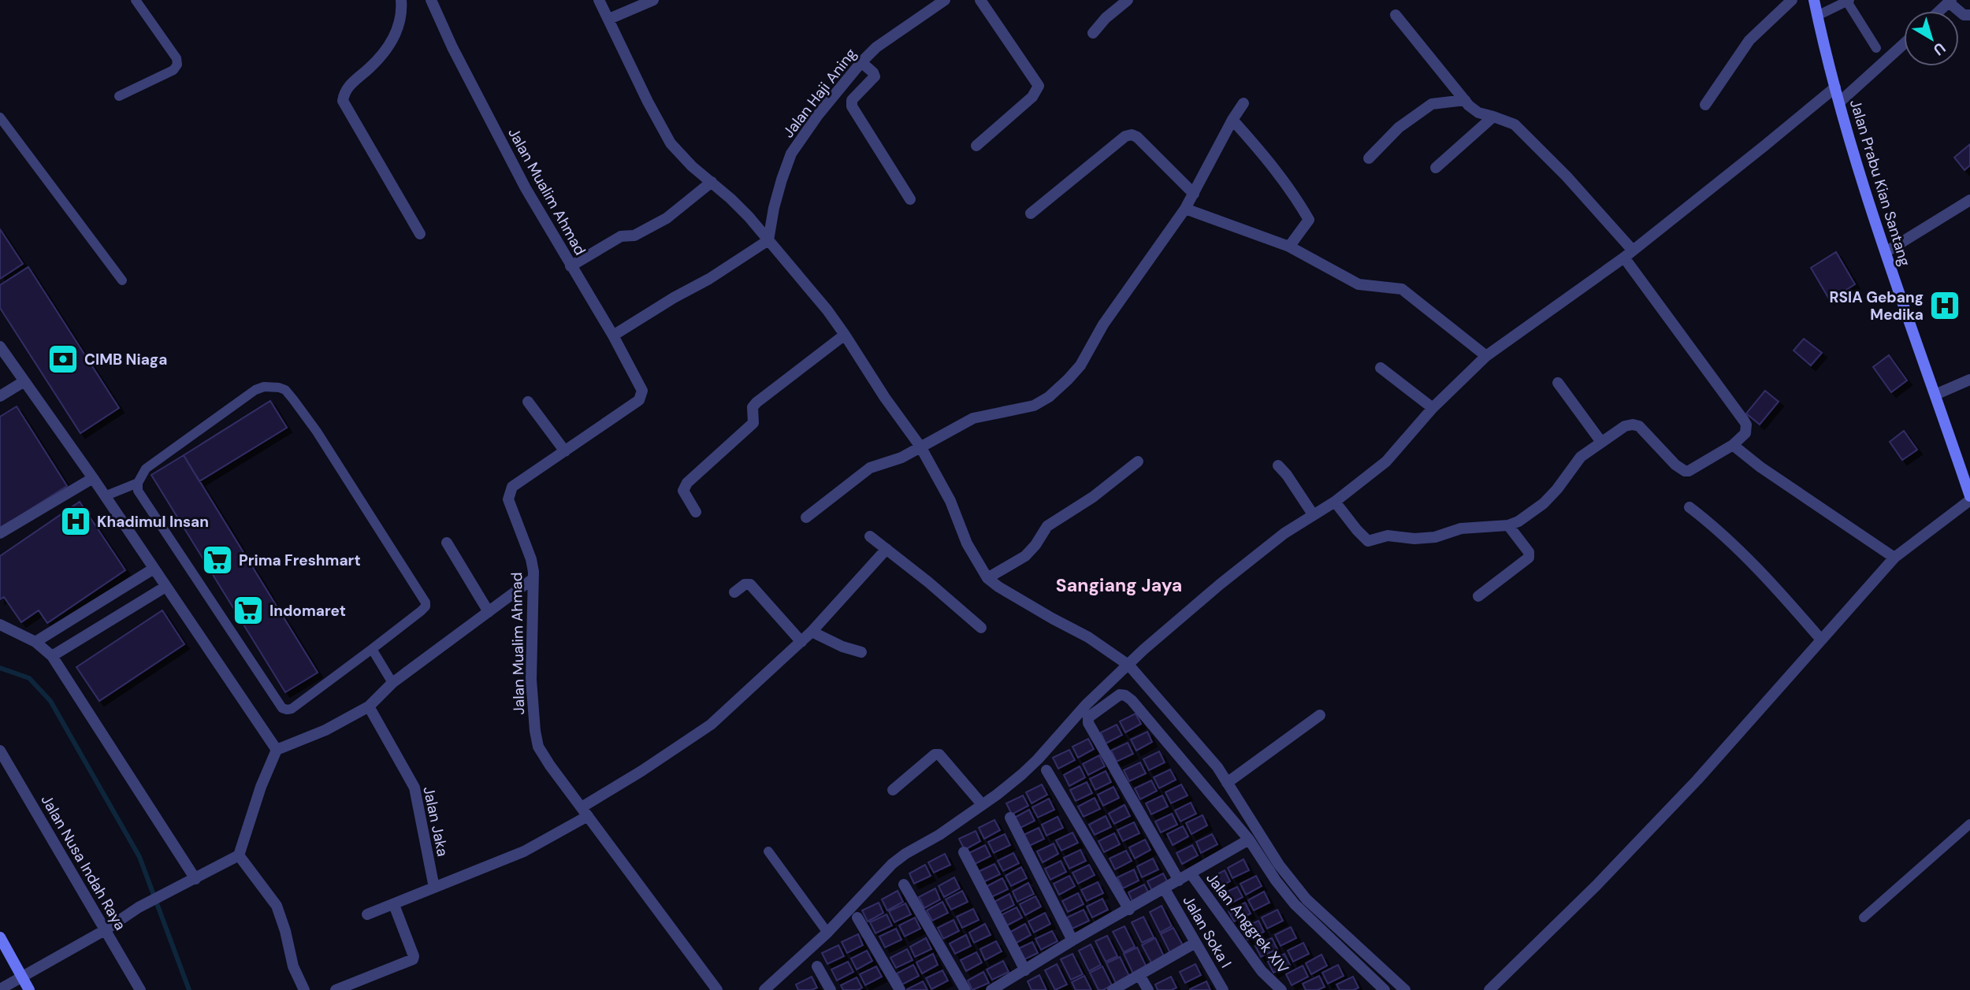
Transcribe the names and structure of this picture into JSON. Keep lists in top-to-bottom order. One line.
{"streets":{"main road":["Jalan Prabu Kian Santang"],"street":["Jalan Haji Aning","Jalan Mualim Ahmad","Jalan Jaka","Jalan Nusa Indah Raya","Jalan Anggrek XIV","Jalan Soka I"]},"districts":["Sangiang Jaya"],"places":{"hospital":["RSIA Gebang Medika","Khadimul Insan"],"bank":["CIMB Niaga"],"supermarket":["Prima Freshmart","Indomaret"]},"north":"bottom right"}
